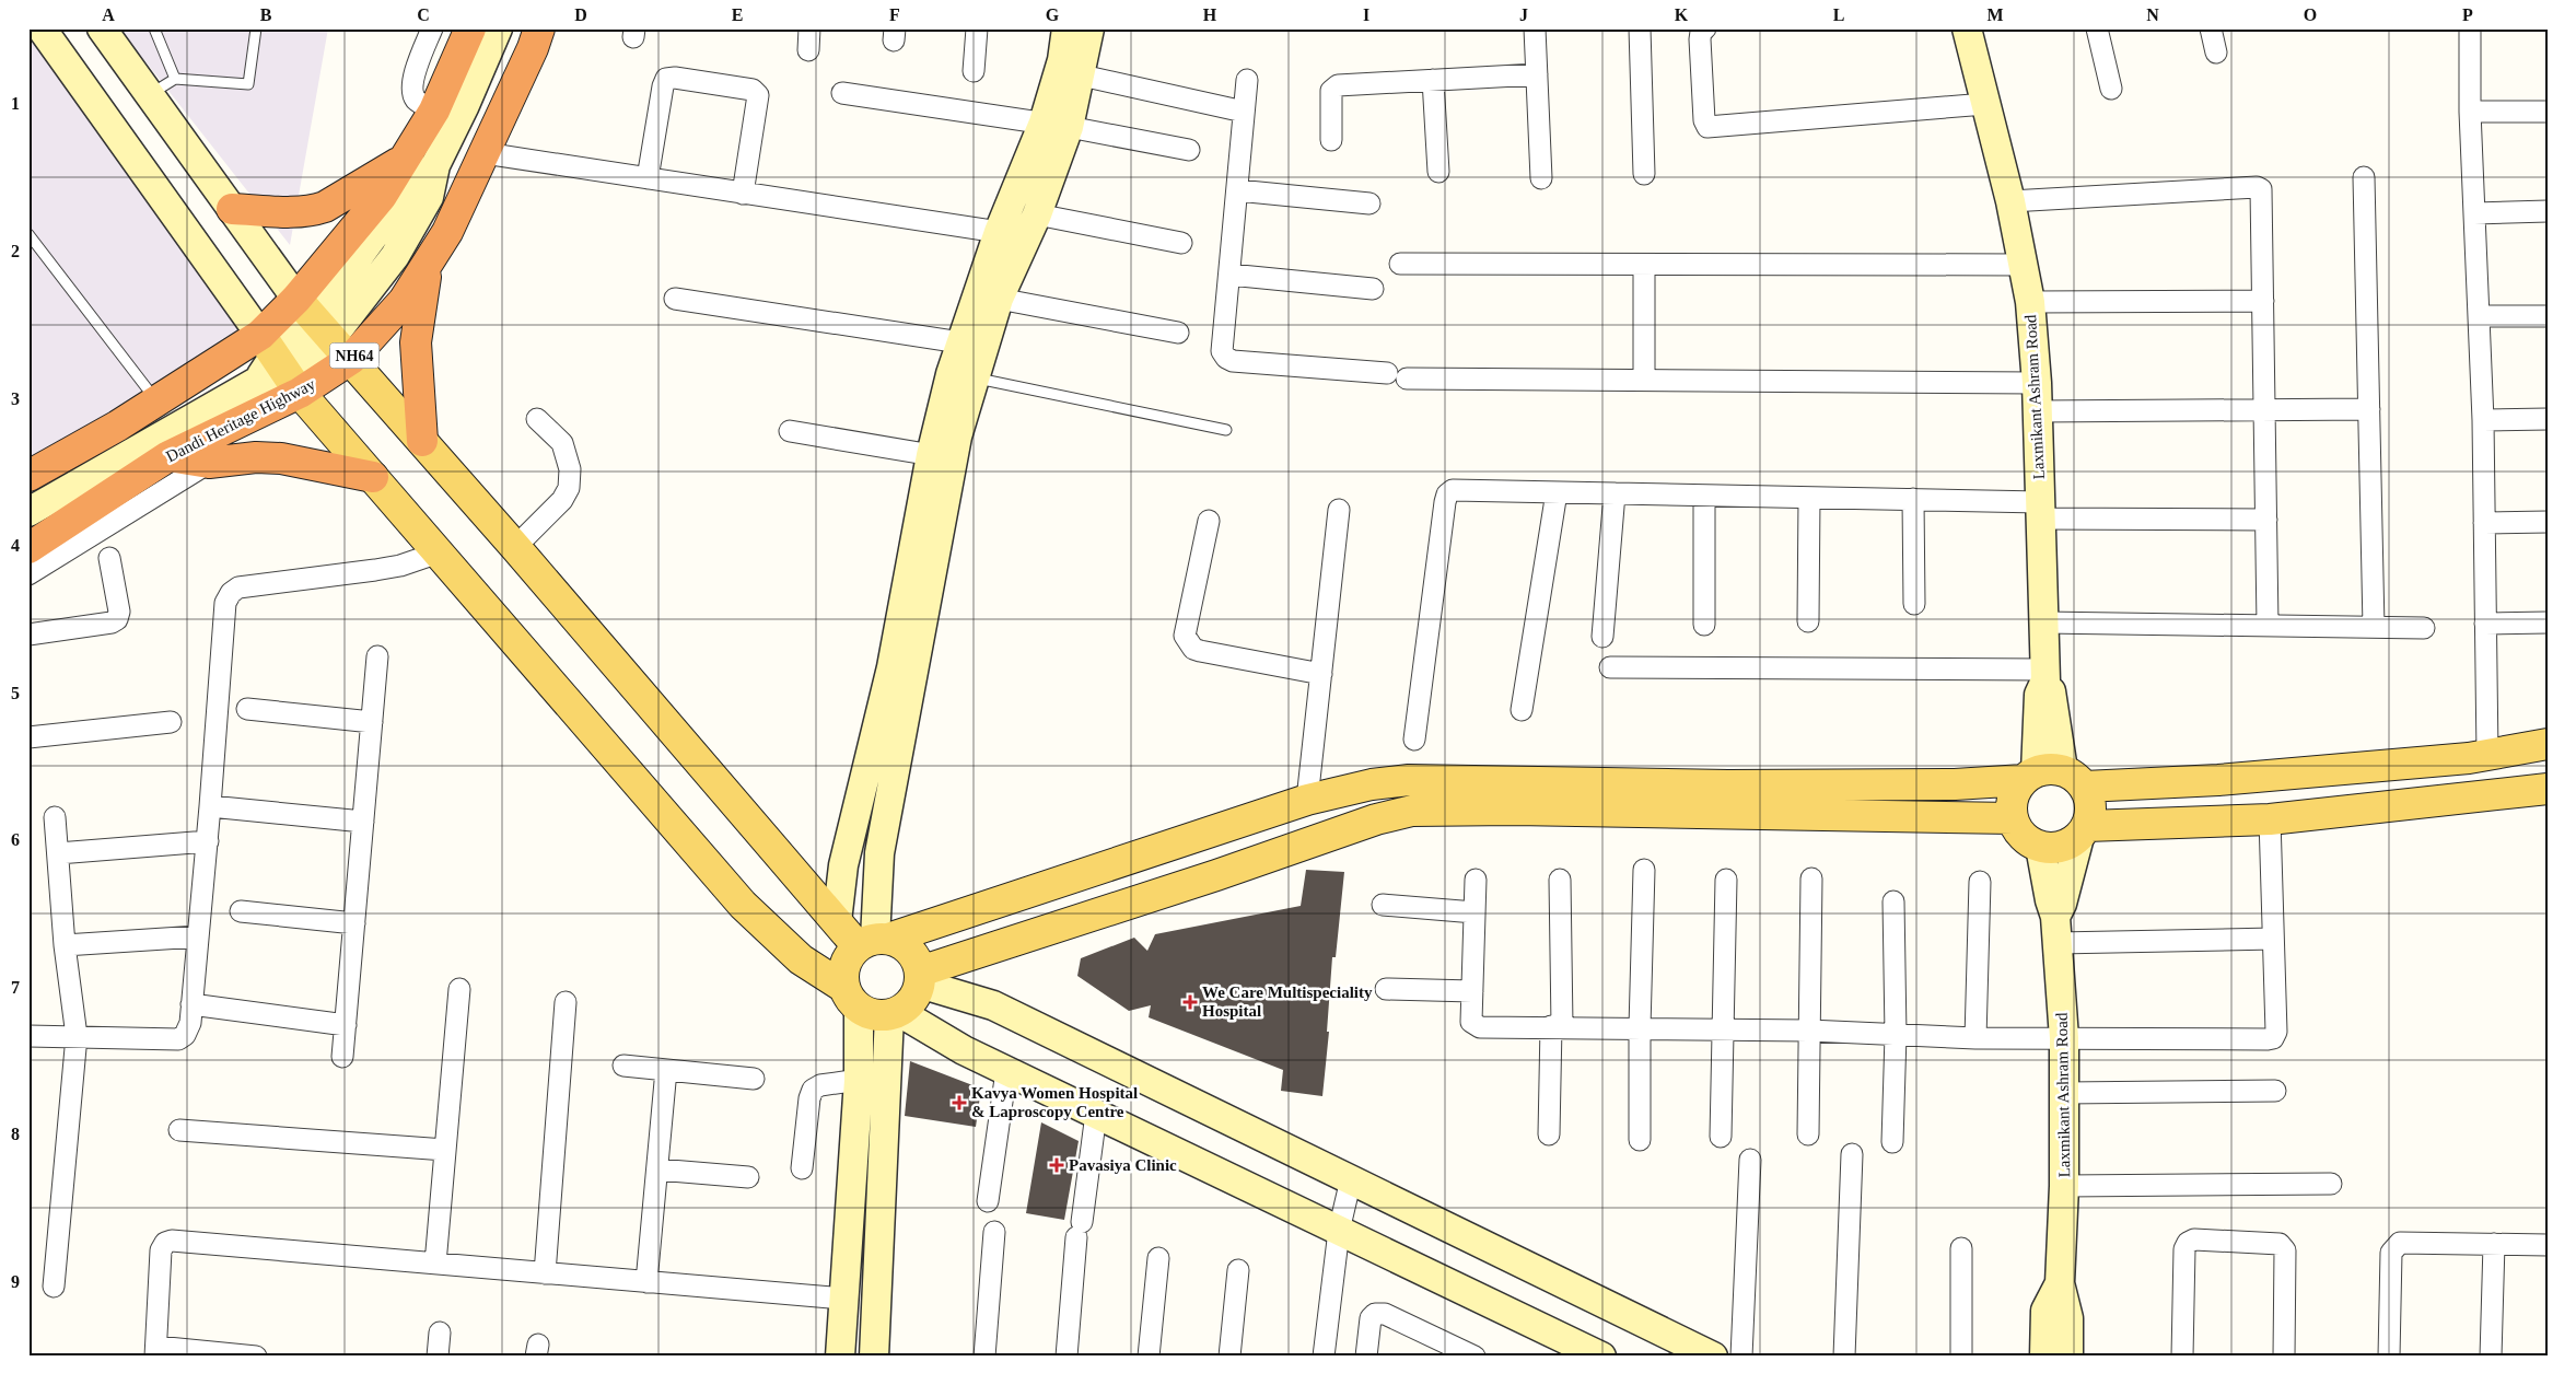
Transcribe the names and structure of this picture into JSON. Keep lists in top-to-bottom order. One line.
{"streets":{"highway":["NH64","Dandi Heritage Highway"],"street":["Laxmikant Ashram Road"]},"crossings":[["NH64","Dandi Heritage Highway"]],"places":{"health":["We Care Multispeciality Hospital","Kavya Women Hospital & Laproscopy Centre","Pavasiya Clinic"]},"grid":{"columns":["A","B","C","D","E","F","G","H","I","J","K","L","M","N","O","P"],"rows":["1","2","3","4","5","6","7","8","9"]}}
